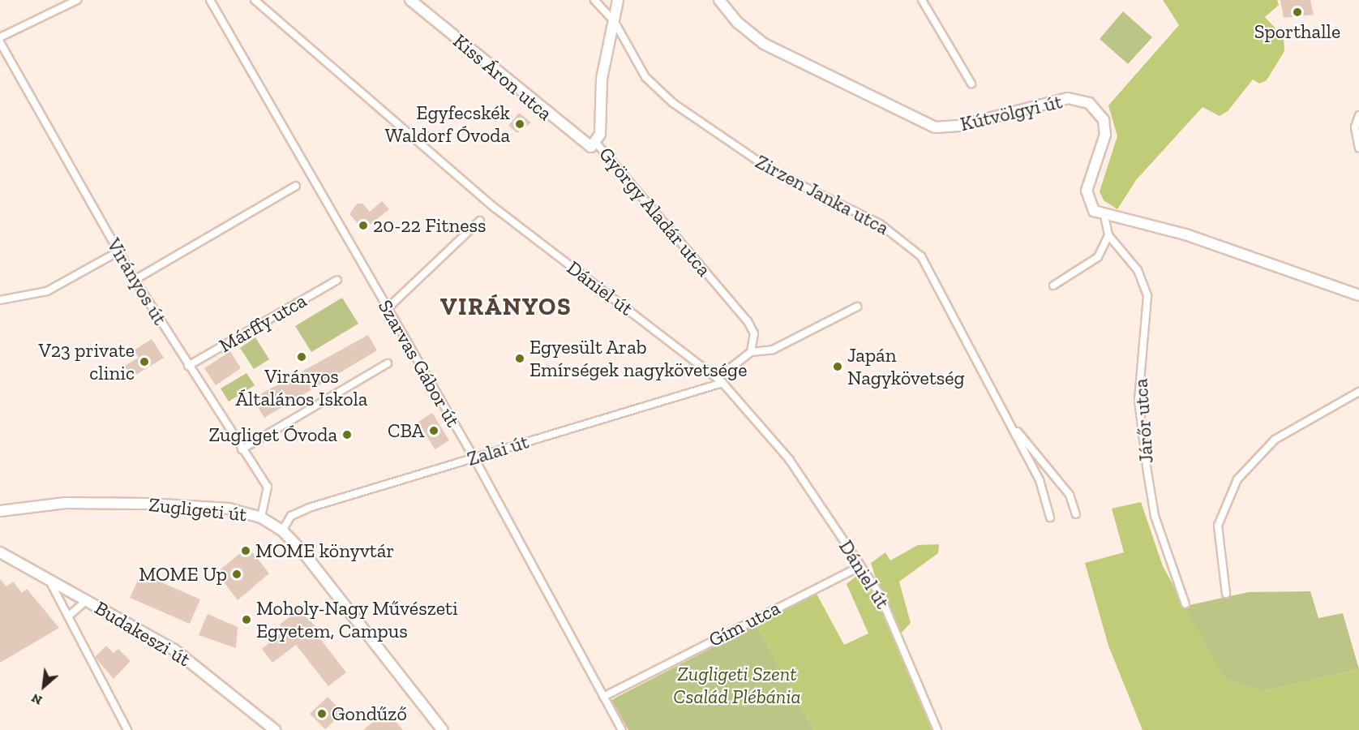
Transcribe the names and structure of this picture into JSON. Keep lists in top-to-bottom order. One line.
{"streets":{"street":["Kiss Áron utca","Kútvölgyi út","Zirzen Janka utca","György Aladár utca","Virányos út","Dániel út","Márffy utca","Szarvas Gábor út","Járőr utca","Zalai út","Zugligeti út","Gím utca","Budakeszi út"]},"crossings":[["Kiss Áron utca","György Aladár utca"],["Kútvölgyi út","Járőr utca"],["Zirzen Janka utca","György Aladár utca"],["György Aladár utca","Zalai út"],["Virányos út","Márffy utca"],["Virányos út","Zugligeti út"],["Dániel út","Zalai út"],["Dániel út","Gím utca"],["Szarvas Gábor út","Zalai út"],["Szarvas Gábor út","Gím utca"],["Zalai út","Zugligeti út"]],"districts":["VIRÁNYOS"],"parks":["Zugligeti Szent Család Plébánia"],"places":["Sporthalle","Egyfecskék Waldorf Óvoda","20-22 Fitness","Virányos Általános Iskola","Egyesült Arab Emírségek nagykövetsége","V23 private clinic","Japán Nagykövetség","CBA","Zugliget Óvoda","MOME könyvtár","MOME Up","Moholy-Nagy Művészeti Egyetem, Campus","Gondűző"],"north":"bottom left"}
